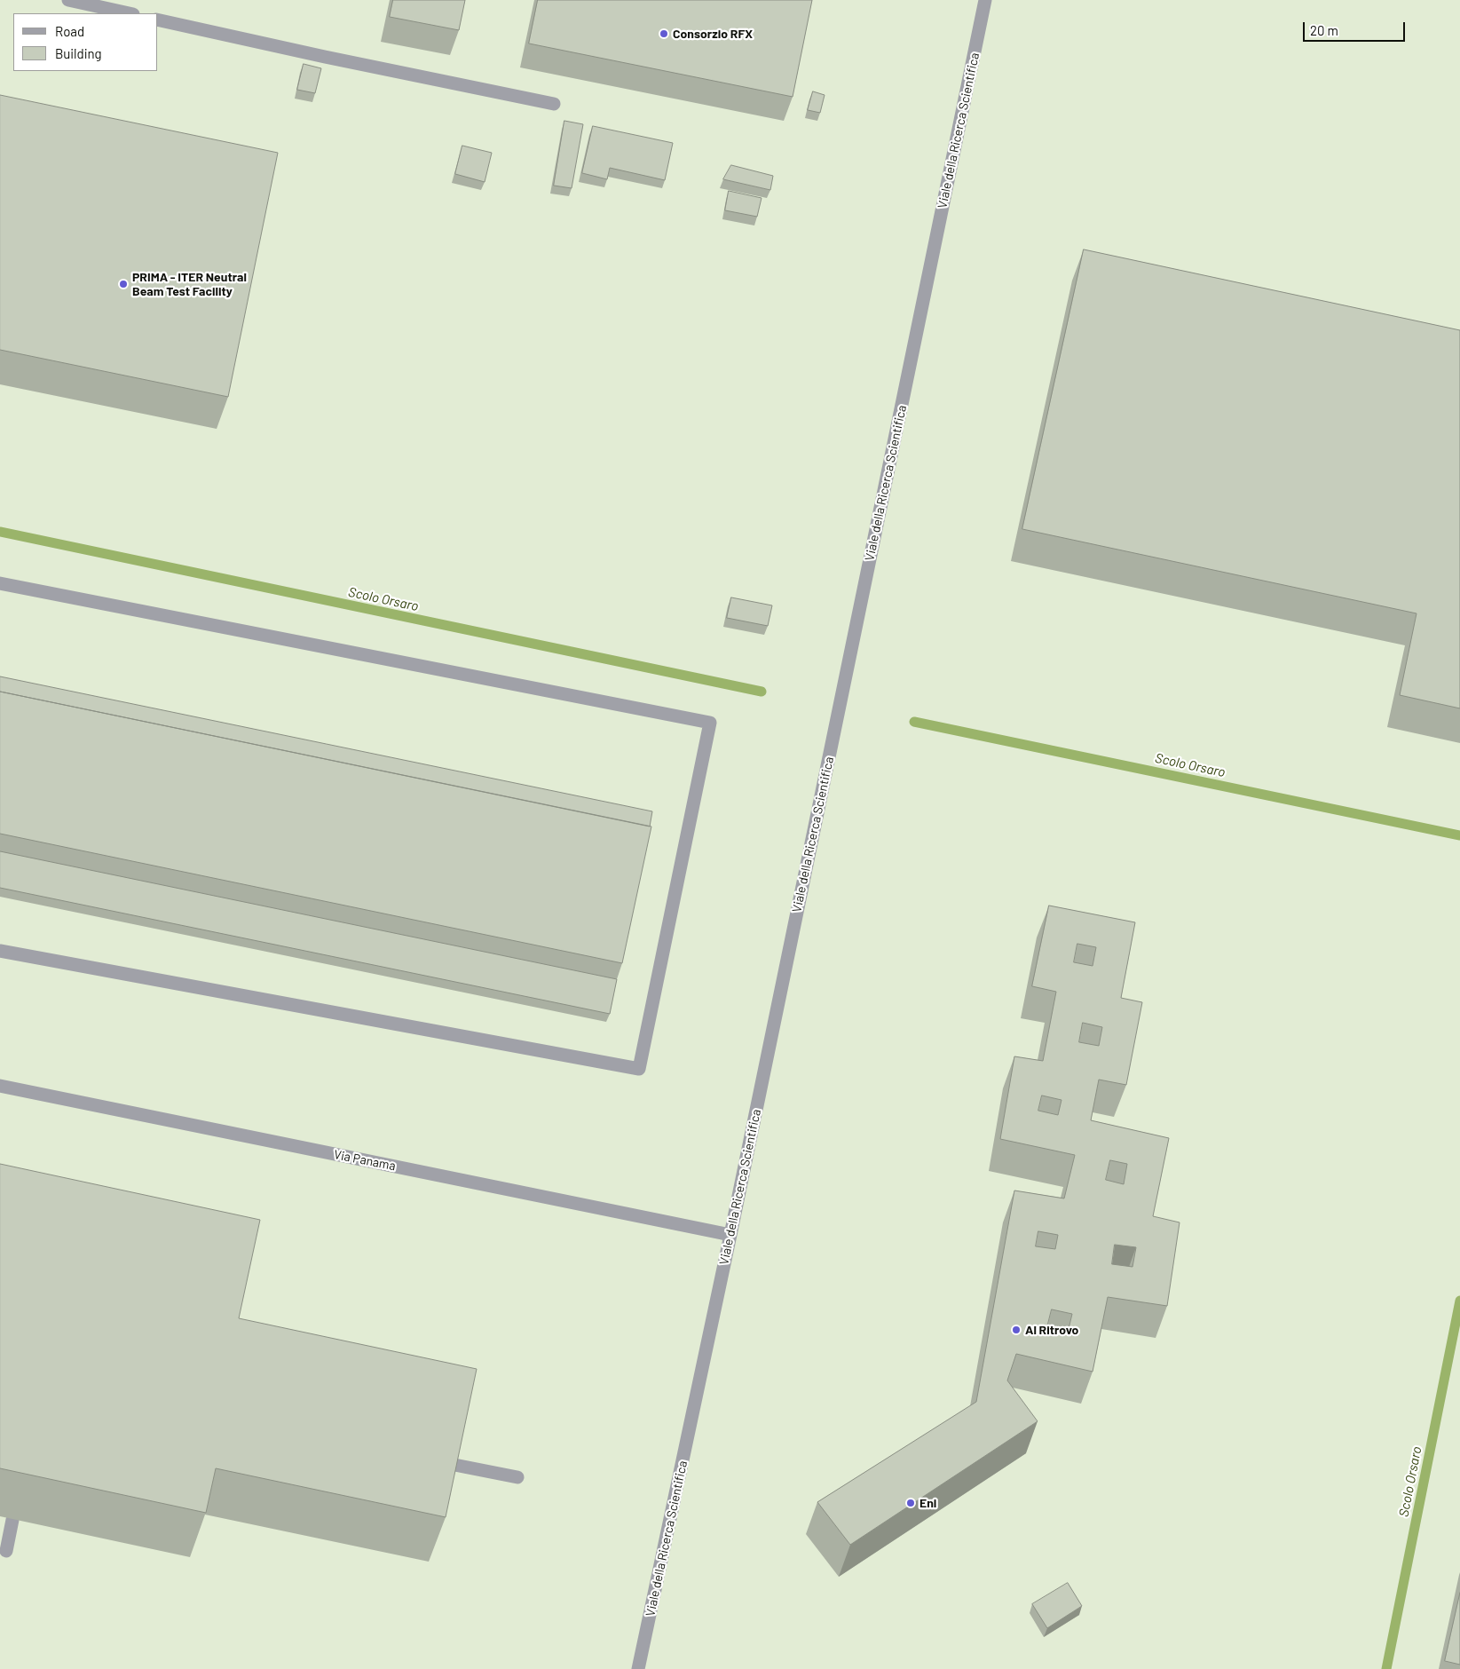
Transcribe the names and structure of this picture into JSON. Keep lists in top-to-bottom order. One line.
{"streets":{"street":["Viale della Ricerca Scientifica","Via Panama"]},"crossings":[["Viale della Ricerca Scientifica","Via Panama"]],"water":["Scolo Orsaro"],"places":["Consorzio RFX","PRIMA - ITER Neutral Beam Test Facility","Al Ritrovo","Eni"],"legend":["Road","Building"],"scale_bar":"20 m"}
